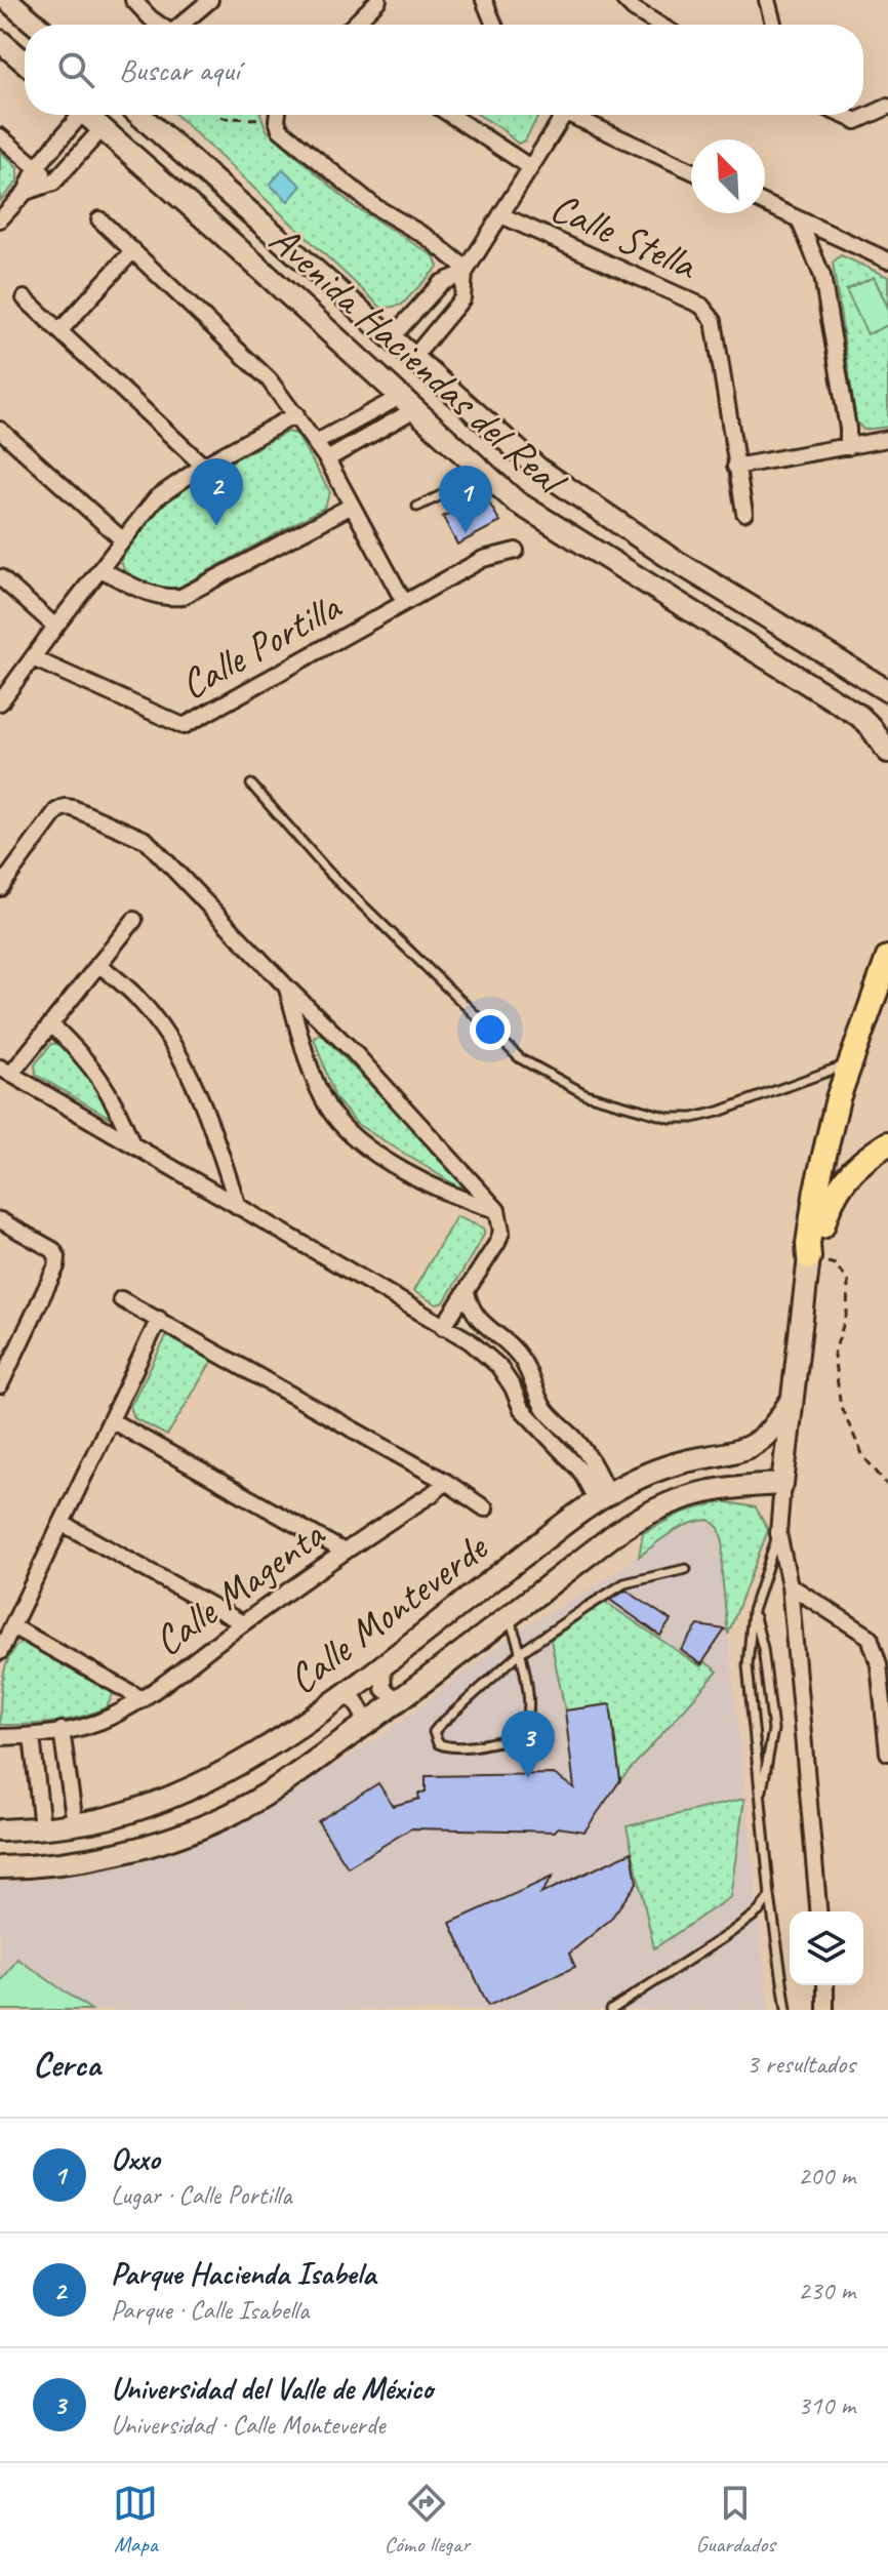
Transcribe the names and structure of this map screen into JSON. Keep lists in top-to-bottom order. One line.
{"streets":{"main road":["Avenida Haciendas del Real","Calle Monteverde"],"street":["Calle Stella","Calle Portilla","Calle Magenta"]},"crossings":[["Calle Stella","Avenida Haciendas del Real"]],"north":"top left","page":{"search":"Buscar aquí","pins":["2","1","3"],"heading":["Cerca","3 resultados"],"list":[{"mark":"1","name":"Oxxo","note":"Lugar · Calle Portilla","value":"200 m"},{"mark":"2","name":"Parque Hacienda Isabela","note":"Parque · Calle Isabella","value":"230 m"},{"mark":"3","name":"Universidad del Valle de México","note":"Universidad · Calle Monteverde","value":"310 m"}],"nav":["Mapa","Cómo llegar","Guardados"]}}
